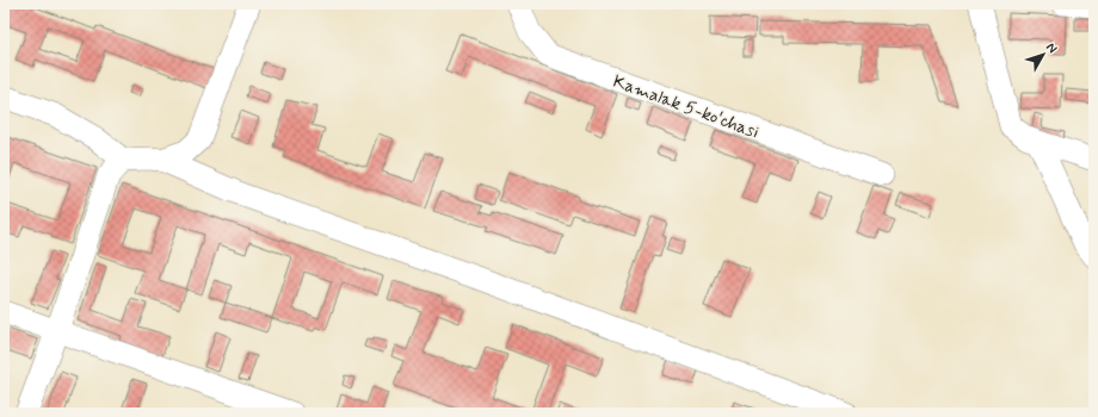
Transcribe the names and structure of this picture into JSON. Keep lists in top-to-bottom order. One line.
{"streets":{"street":["Kamalak 5-koʻchasi"]},"north":"top right"}
